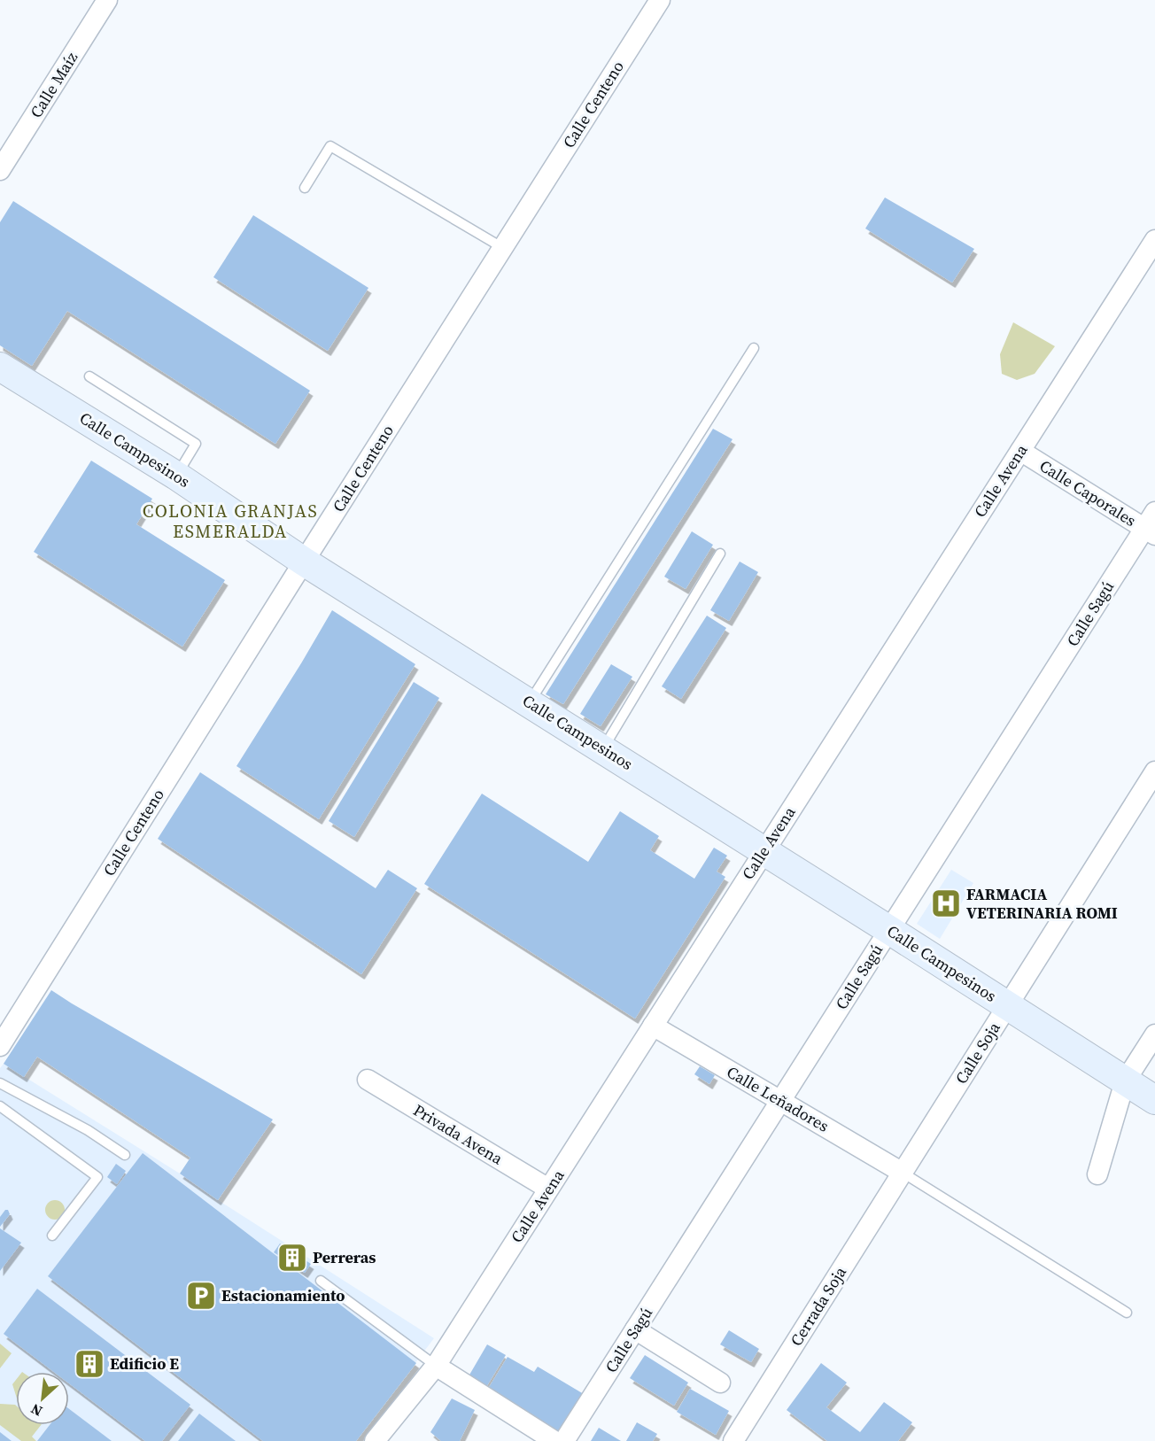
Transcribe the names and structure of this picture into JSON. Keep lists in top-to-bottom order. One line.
{"streets":{"street":["Calle Maíz","Calle Centeno","Calle Campesinos","Calle Avena","Calle Caporales","Calle Sagú","Calle Soja","Calle Leñadores","Privada Avena","Cerrada Soja"]},"crossings":[["Calle Centeno","Calle Campesinos"],["Calle Campesinos","Calle Avena"],["Calle Campesinos","Calle Sagú"],["Calle Campesinos","Calle Soja"],["Calle Avena","Calle Caporales"],["Calle Avena","Calle Leñadores"],["Calle Avena","Privada Avena"],["Calle Caporales","Calle Sagú"],["Calle Sagú","Calle Leñadores"],["Calle Soja","Calle Leñadores"],["Calle Soja","Cerrada Soja"],["Calle Leñadores","Cerrada Soja"]],"districts":["COLONIA GRANJAS ESMERALDA"],"places":{"hospital":["FARMACIA VETERINARIA ROMI"],"building":["Perreras","Edificio E"],"parking":["Estacionamiento"]},"north":"bottom left"}
